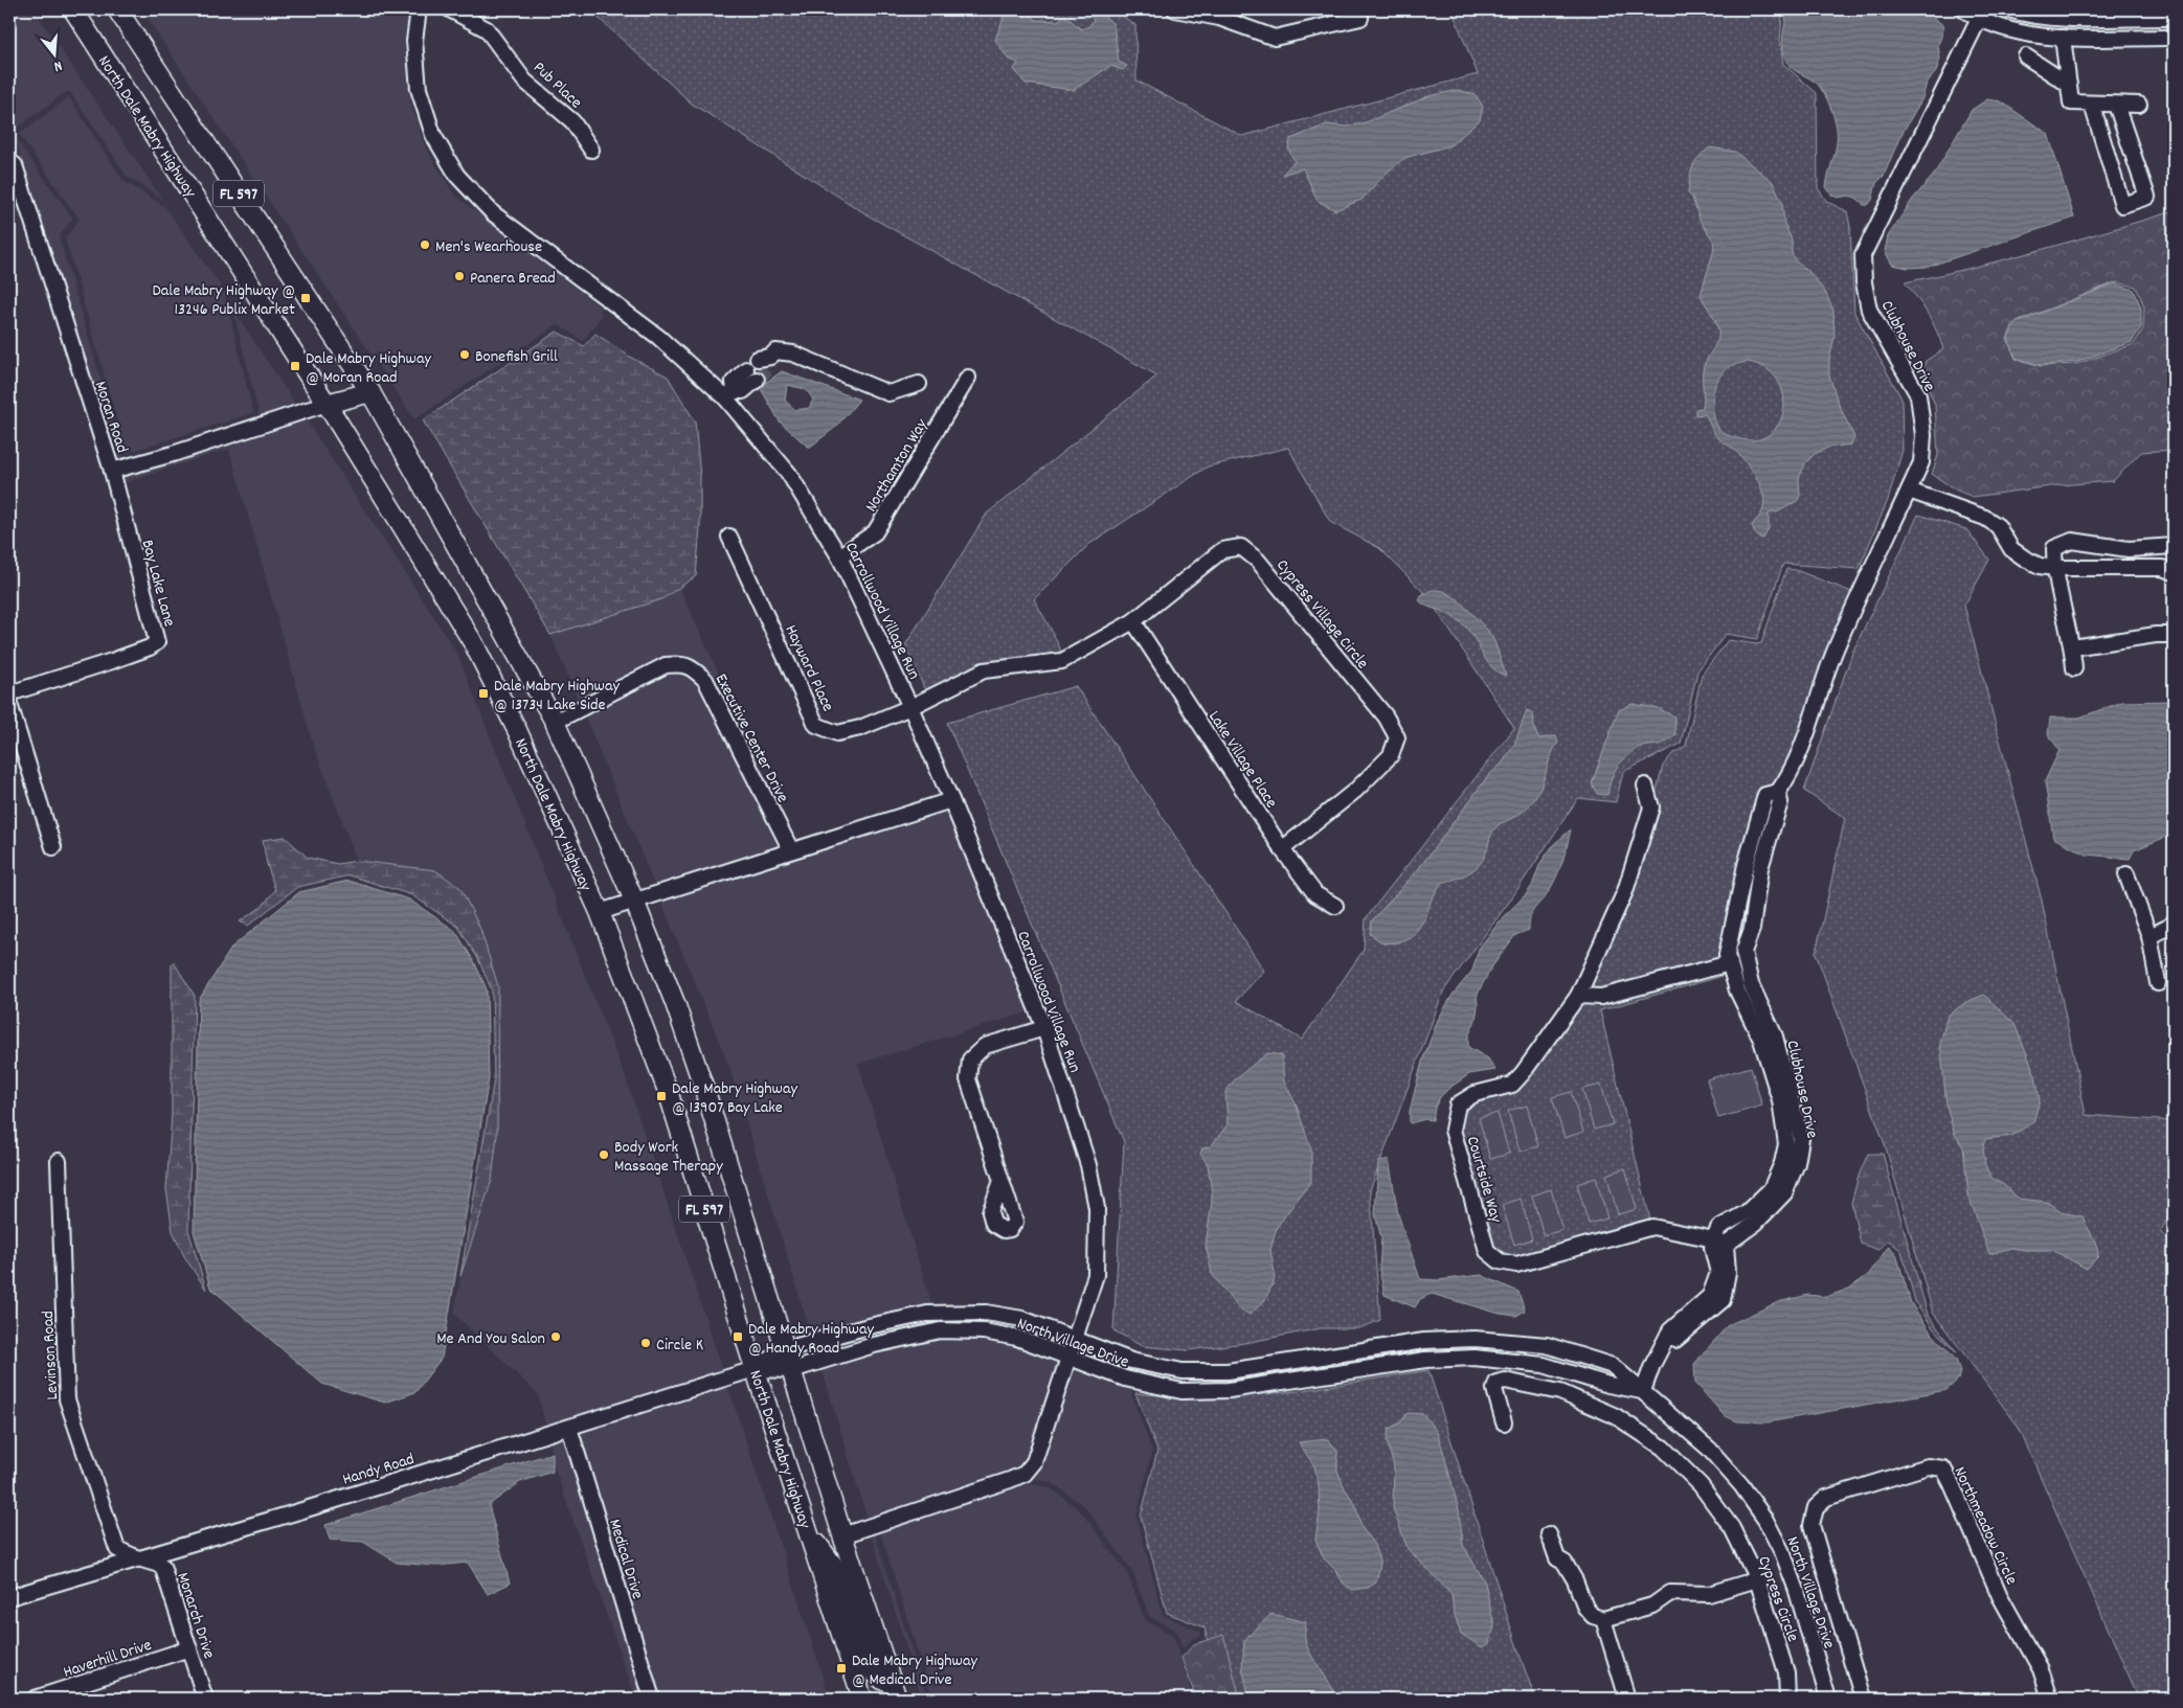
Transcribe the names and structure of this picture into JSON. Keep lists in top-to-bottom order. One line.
{"streets":{"main road":["North Dale Mabry Highway","FL 597"],"street":["Pub Place","Clubhouse Drive","Moran Road","Northamton Way","Bay Lake Lane","Carrollwood Village Run","Cypress Village Circle","Hayward Place","Executive Center Drive","Lake Village Place","Courtside Way","North Village Drive","Levinson Road","Handy Road","Northmeadow Circle","Medical Drive","Cypress Circle","Monarch Drive","Haverhill Drive"]},"crossings":[["North Dale Mabry Highway","Moran Road"],["North Dale Mabry Highway","Carrollwood Village Run"],["North Dale Mabry Highway","Executive Center Drive"],["North Dale Mabry Highway","North Village Drive"],["North Dale Mabry Highway","Handy Road"],["Clubhouse Drive","Courtside Way"],["Moran Road","Bay Lake Lane"],["Northamton Way","Carrollwood Village Run"],["Carrollwood Village Run","Hayward Place"],["Carrollwood Village Run","North Village Drive"],["Cypress Village Circle","Hayward Place"],["Cypress Village Circle","Lake Village Place"],["North Village Drive","Handy Road"],["Levinson Road","Handy Road"],["Levinson Road","Monarch Drive"],["Handy Road","Medical Drive"],["Handy Road","Monarch Drive"],["Monarch Drive","Haverhill Drive"]],"places":{"other":["Men's Wearhouse","Panera Bread","Bonefish Grill","Body Work Massage Therapy","Me And You Salon","Circle K"],"transit":["Dale Mabry Highway @ 13246 Publix Market","Dale Mabry Highway @ Moran Road","Dale Mabry Highway @ 13734 Lake Side","Dale Mabry Highway @ 13907 Bay Lake","Dale Mabry Highway @ Handy Road","Dale Mabry Highway @ Medical Drive"]},"north":"bottom"}
